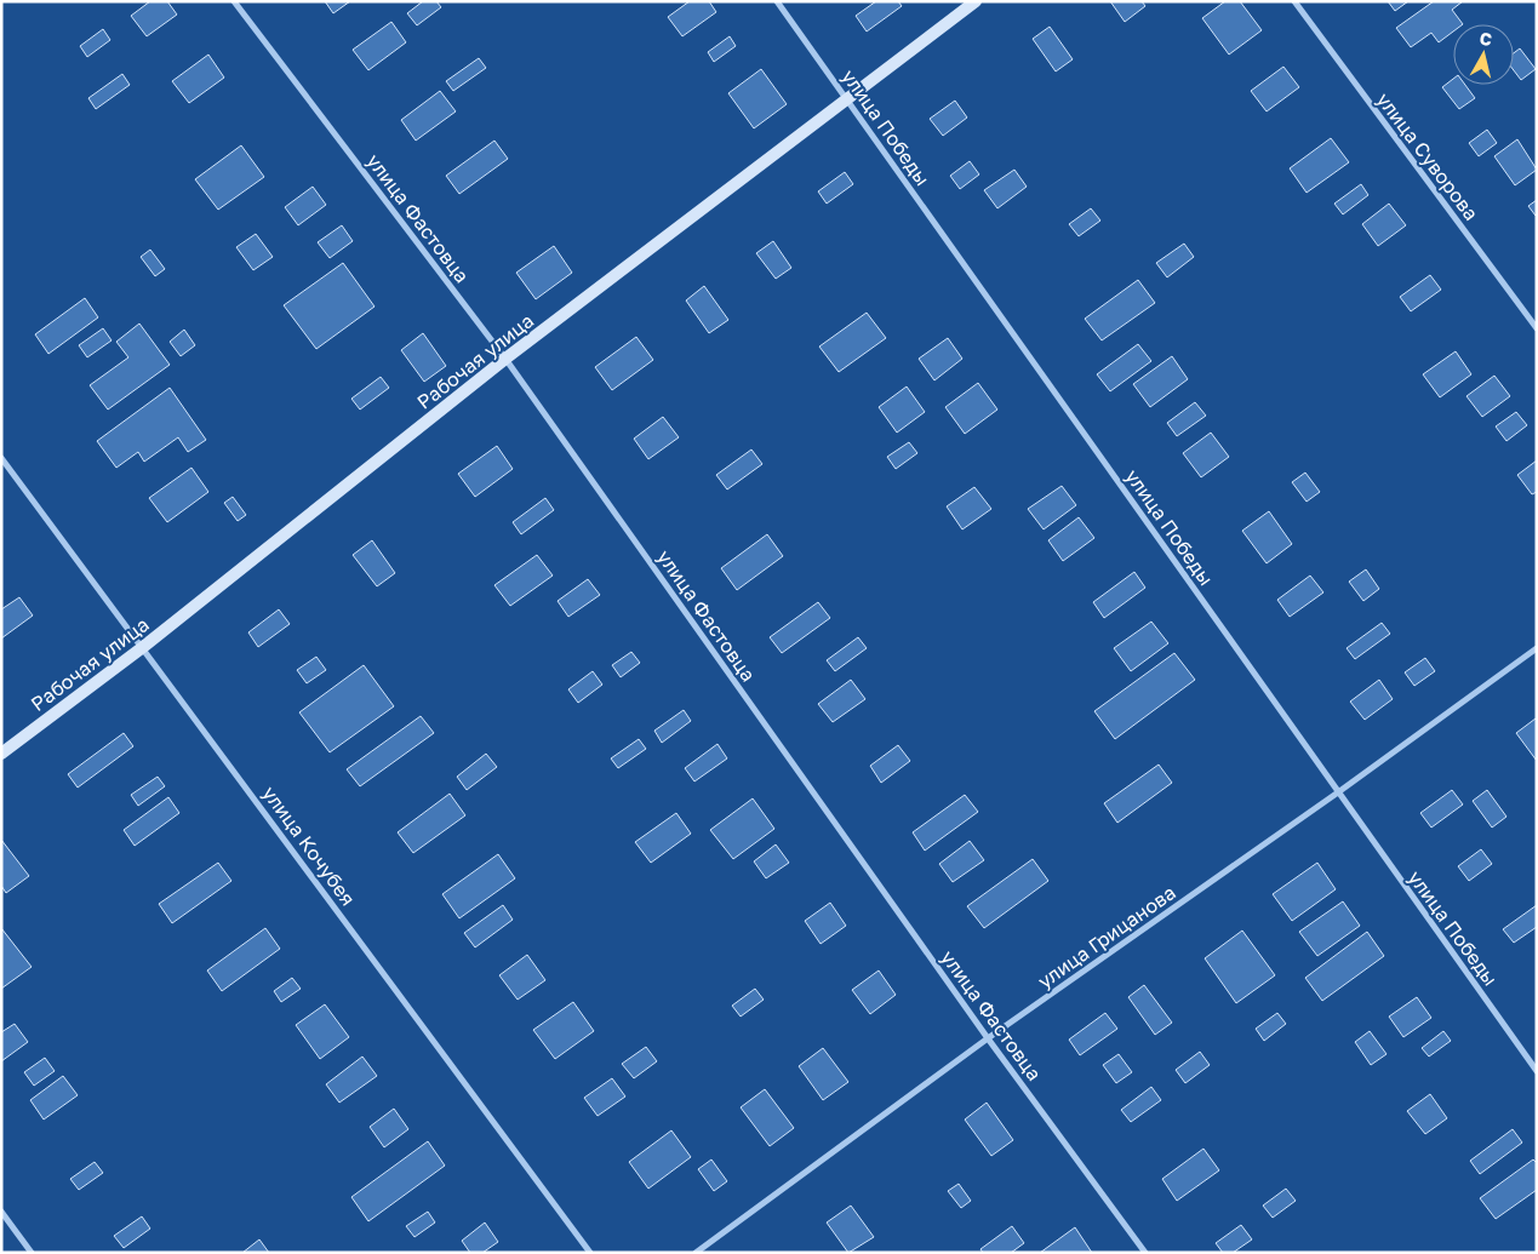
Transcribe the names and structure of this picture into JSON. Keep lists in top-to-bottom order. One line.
{"streets":{"street":["улица Победы","улица Суворова","улица Фастовца","Рабочая улица","улица Кочубея","улица Грицанова"]},"crossings":[["улица Победы","Рабочая улица"],["улица Победы","улица Грицанова"],["улица Фастовца","Рабочая улица"],["улица Фастовца","улица Грицанова"],["Рабочая улица","улица Кочубея"]],"north":"top"}
